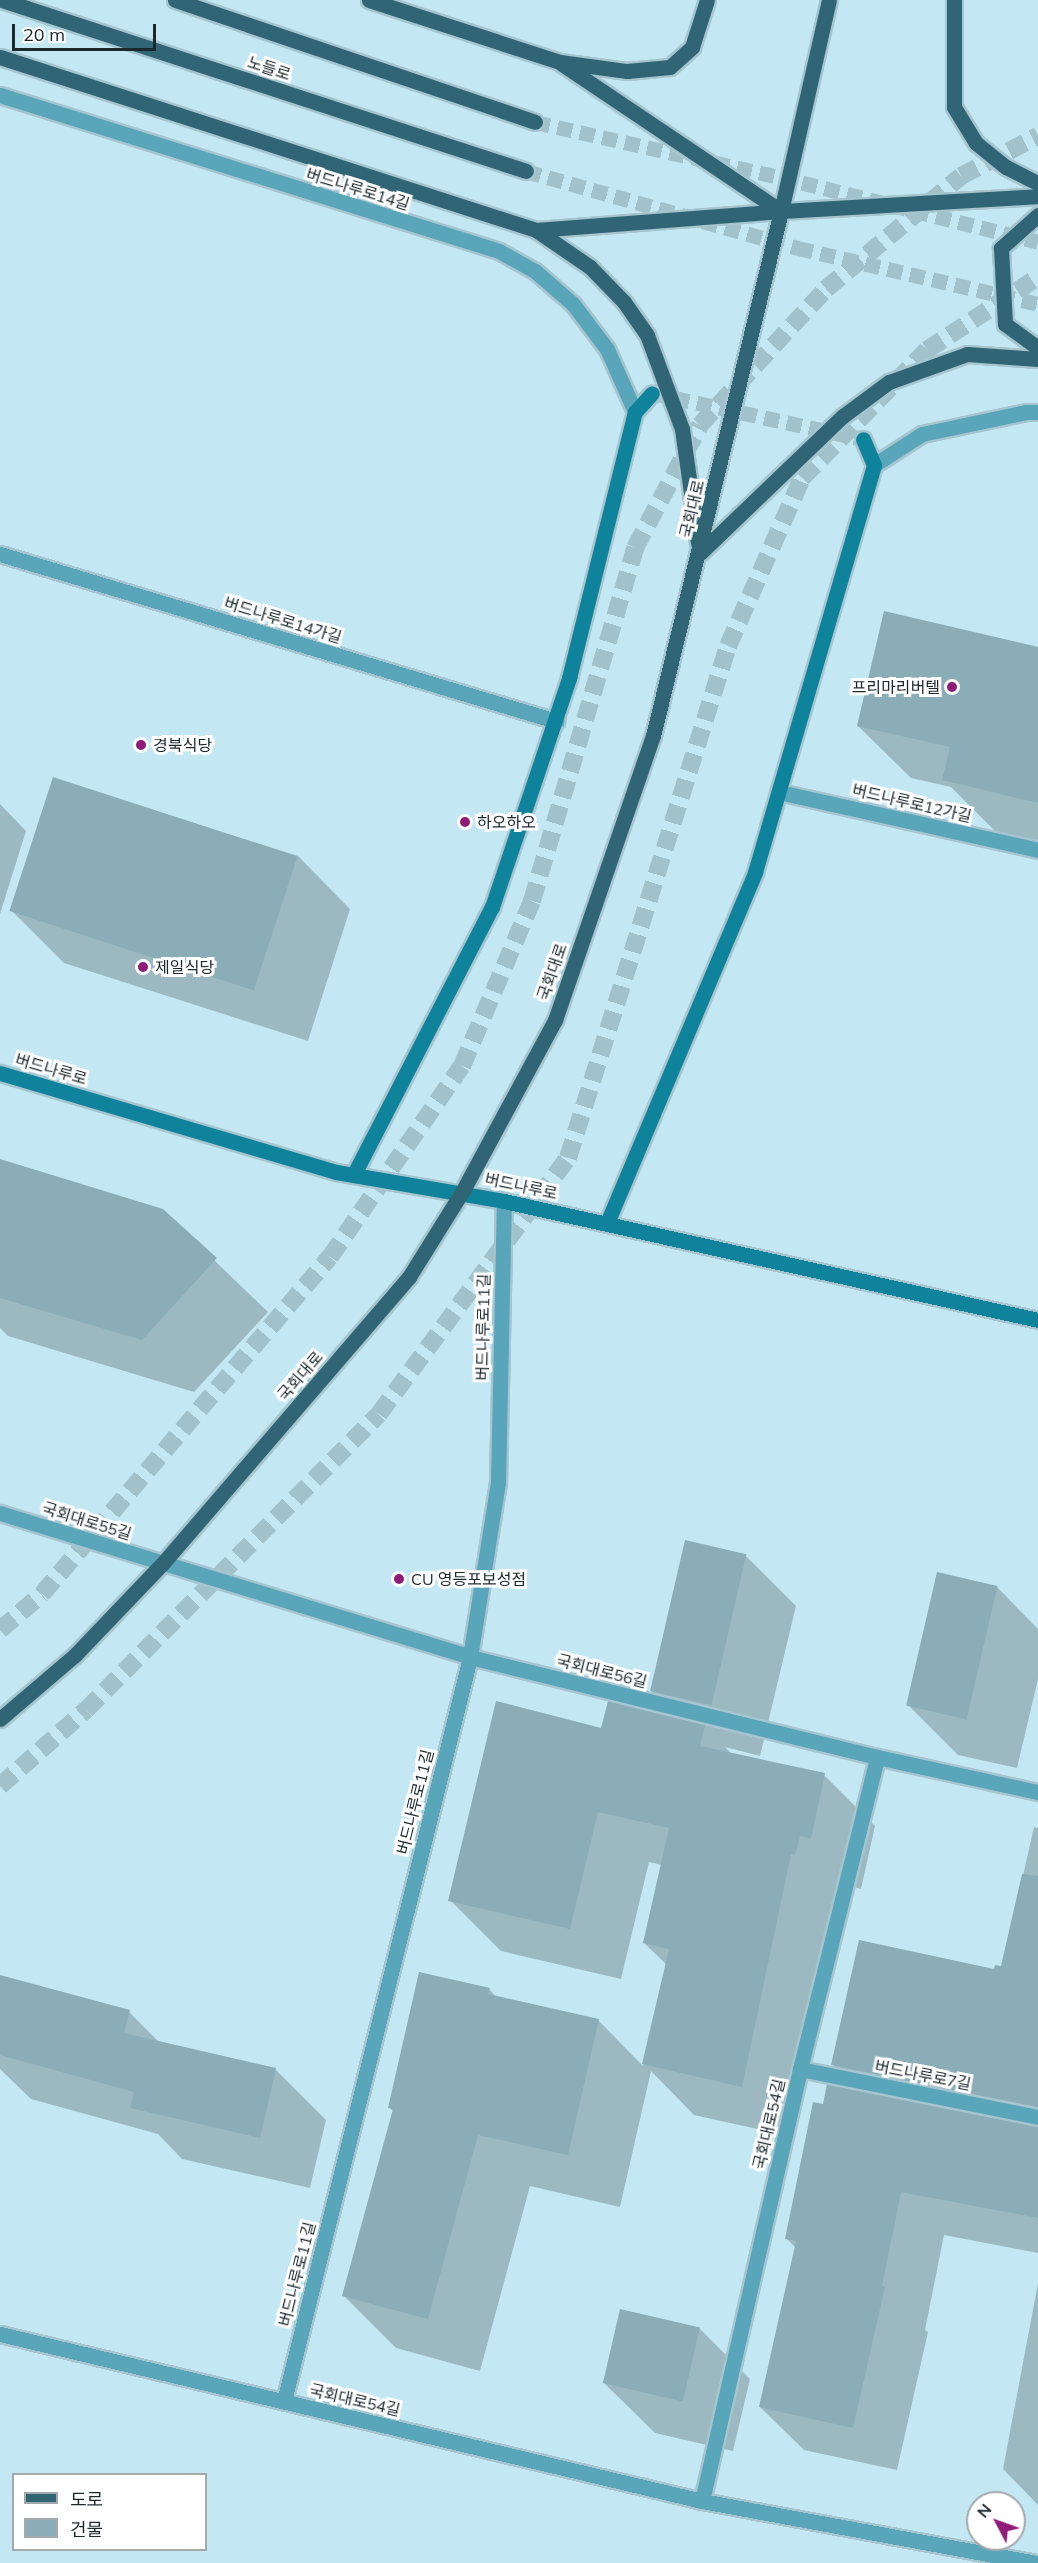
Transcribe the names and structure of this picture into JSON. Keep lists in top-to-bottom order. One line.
{"streets":{"main road":["노들로","국회대로","버드나루로"],"street":["버드나루로14길","버드나루로14가길","버드나루로12가길","버드나루로11길","국회대로55길","국회대로56길","버드나루로7길","국회대로54길"]},"crossings":[["국회대로","버드나루로"],["국회대로","국회대로55길"],["국회대로","국회대로56길"],["버드나루로","버드나루로11길"],["버드나루로11길","국회대로56길"],["버드나루로11길","국회대로54길"],["국회대로55길","국회대로56길"],["국회대로56길","국회대로54길"],["버드나루로7길","국회대로54길"]],"places":["프리마리버텔","경북식당","하오하오","제일식당","CU 영등포보성점"],"legend":["도로","건물"],"scale_bar":"20 m","north":"top left"}
